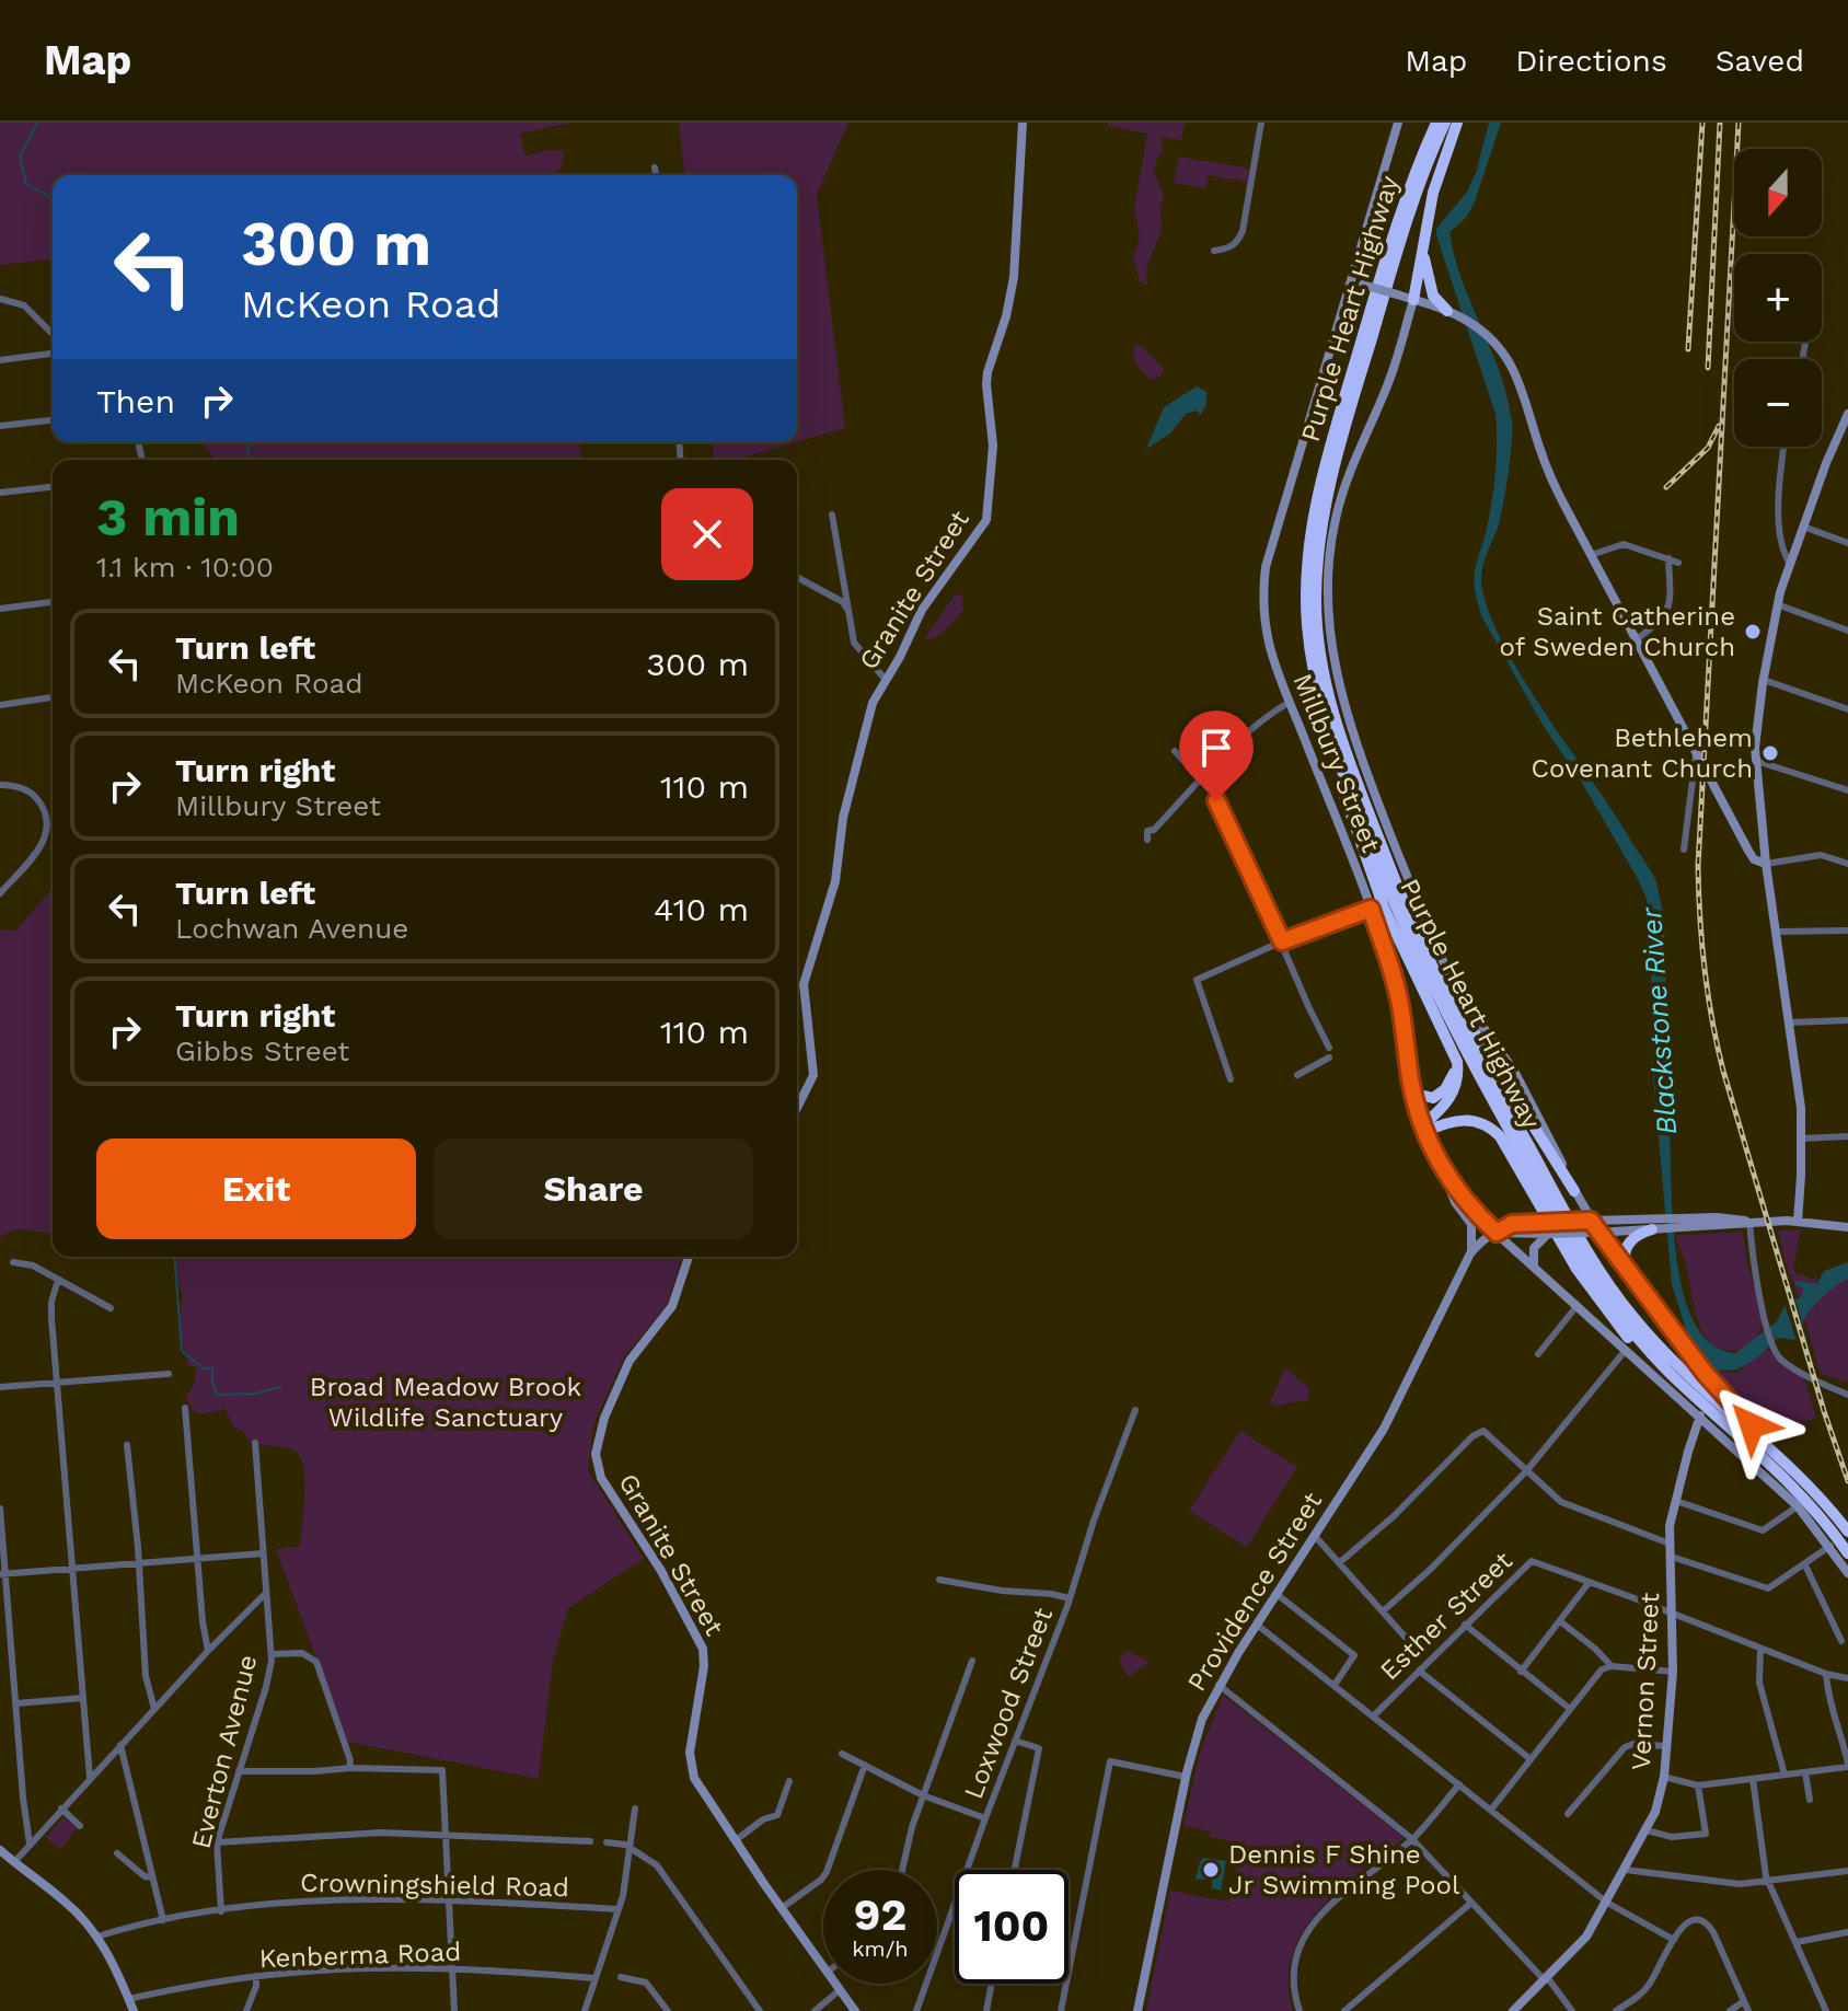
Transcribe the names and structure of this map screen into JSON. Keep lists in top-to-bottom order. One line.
{"streets":{"highway":["Purple Heart Highway"],"main road":["Granite Street","Millbury Street","Providence Street","Vernon Street"],"street":["Esther Street","Loxwood Street","Everton Avenue","Crowningshield Road","Kenberma Road"]},"crossings":[["Millbury Street","Providence Street"],["Millbury Street","Vernon Street"],["Esther Street","Vernon Street"],["Everton Avenue","Crowningshield Road"]],"water":["Blackstone River"],"parks":["Broad Meadow Brook Wildlife Sanctuary"],"places":["Saint Catherine of Sweden Church","Bethlehem Covenant Church","Dennis F Shine Jr Swimming Pool"],"north":"bottom","page":{"header":"Map","nav":["Map","Directions","Saved"],"map_buttons":["+","−"],"turn":["300 m","McKeon Road"],"then":"Then","heading":["3 min","1.1 km · 10:00"],"list":[{"name":"Turn left","note":"McKeon Road","value":"300 m"},{"name":"Turn right","note":"Millbury Street","value":"110 m"},{"name":"Turn left","note":"Lochwan Avenue","value":"410 m"},{"name":"Turn right","note":"Gibbs Street","value":"110 m"}],"buttons":["Exit","Share"],"speed":"92 km/h","limit":"100"}}
